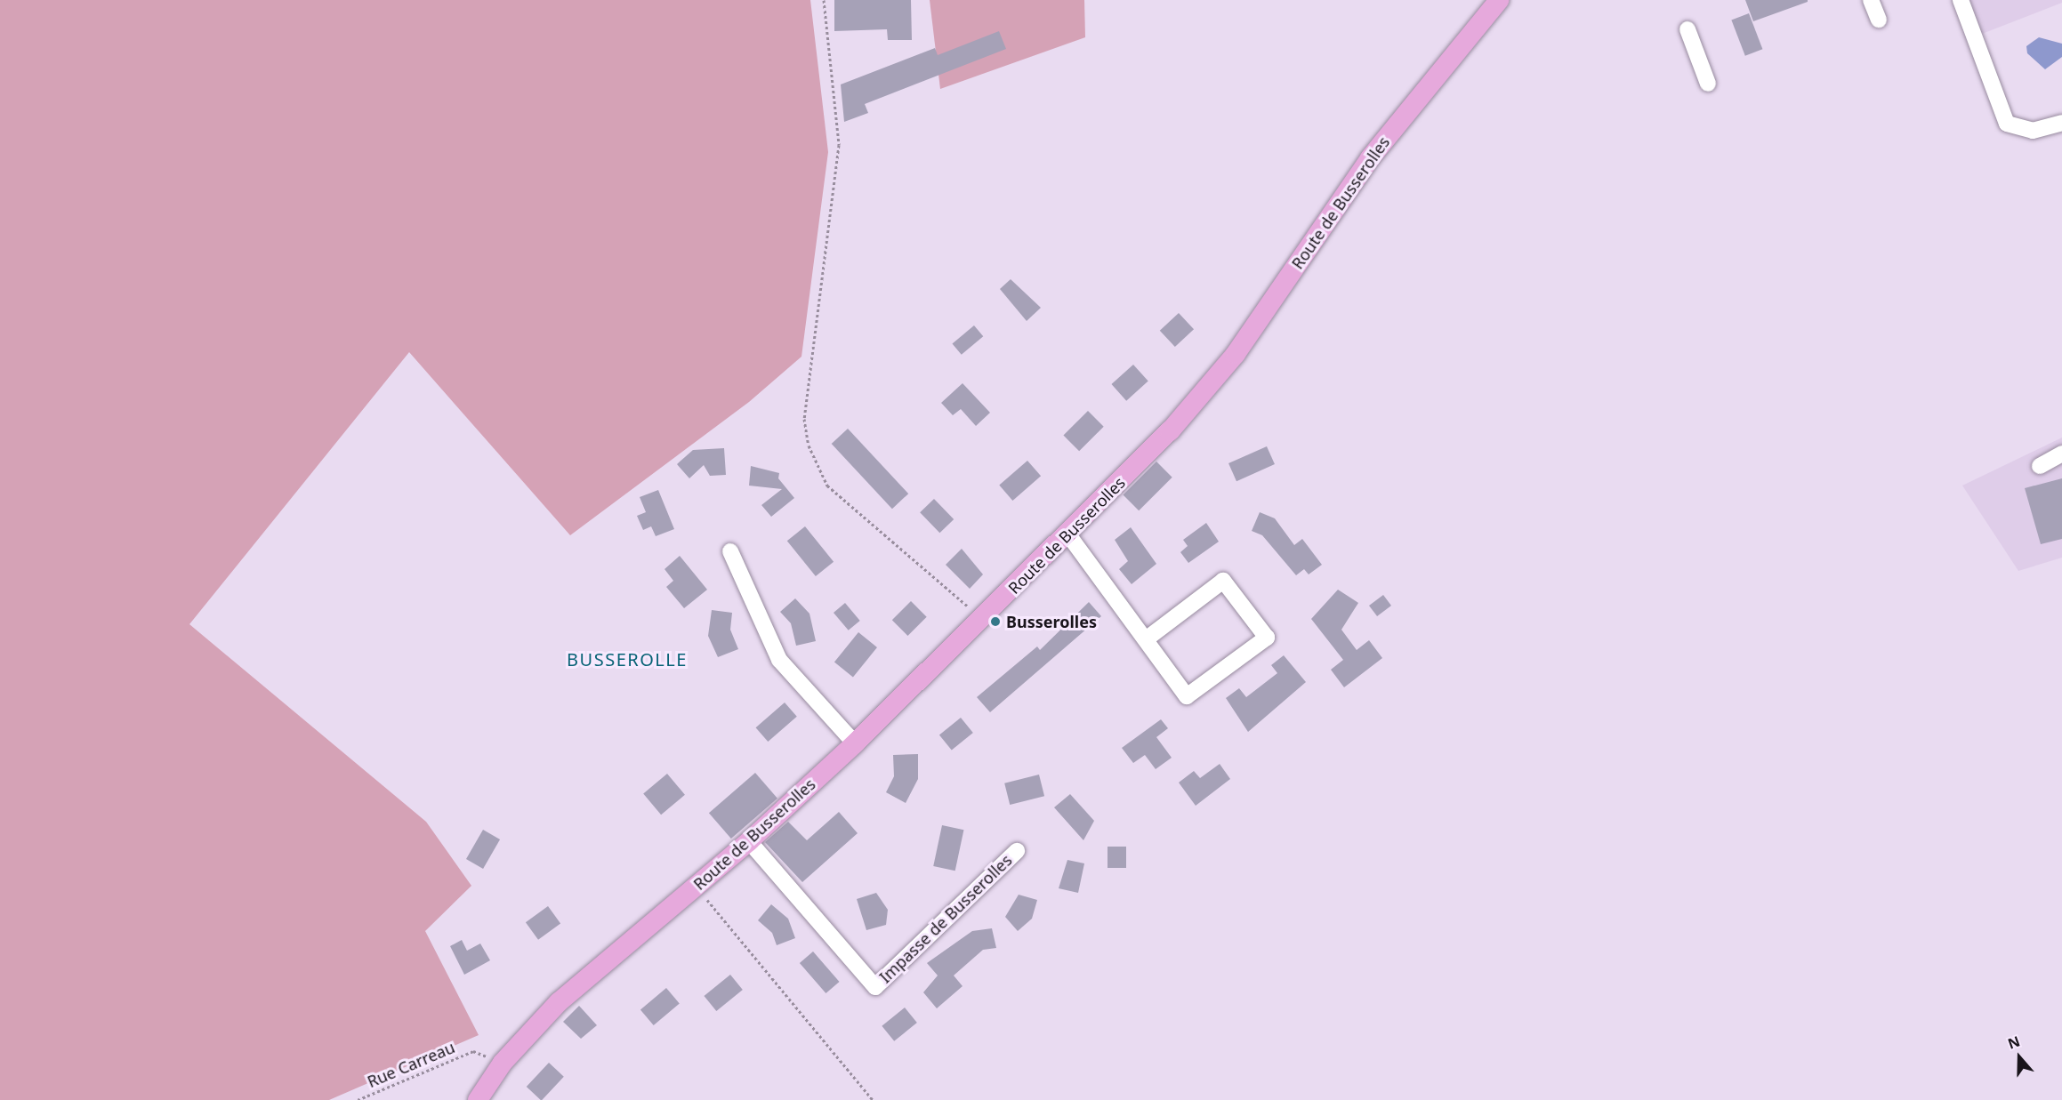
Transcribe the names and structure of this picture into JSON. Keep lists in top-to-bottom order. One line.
{"streets":{"main road":["Route de Busserolles"],"street":["Impasse de Busserolles"],"path":["Rue Carreau"]},"crossings":[["Route de Busserolles","Impasse de Busserolles"],["Route de Busserolles","Rue Carreau"]],"districts":["BUSSEROLLE"],"places":["Busserolles"],"north":"top"}
